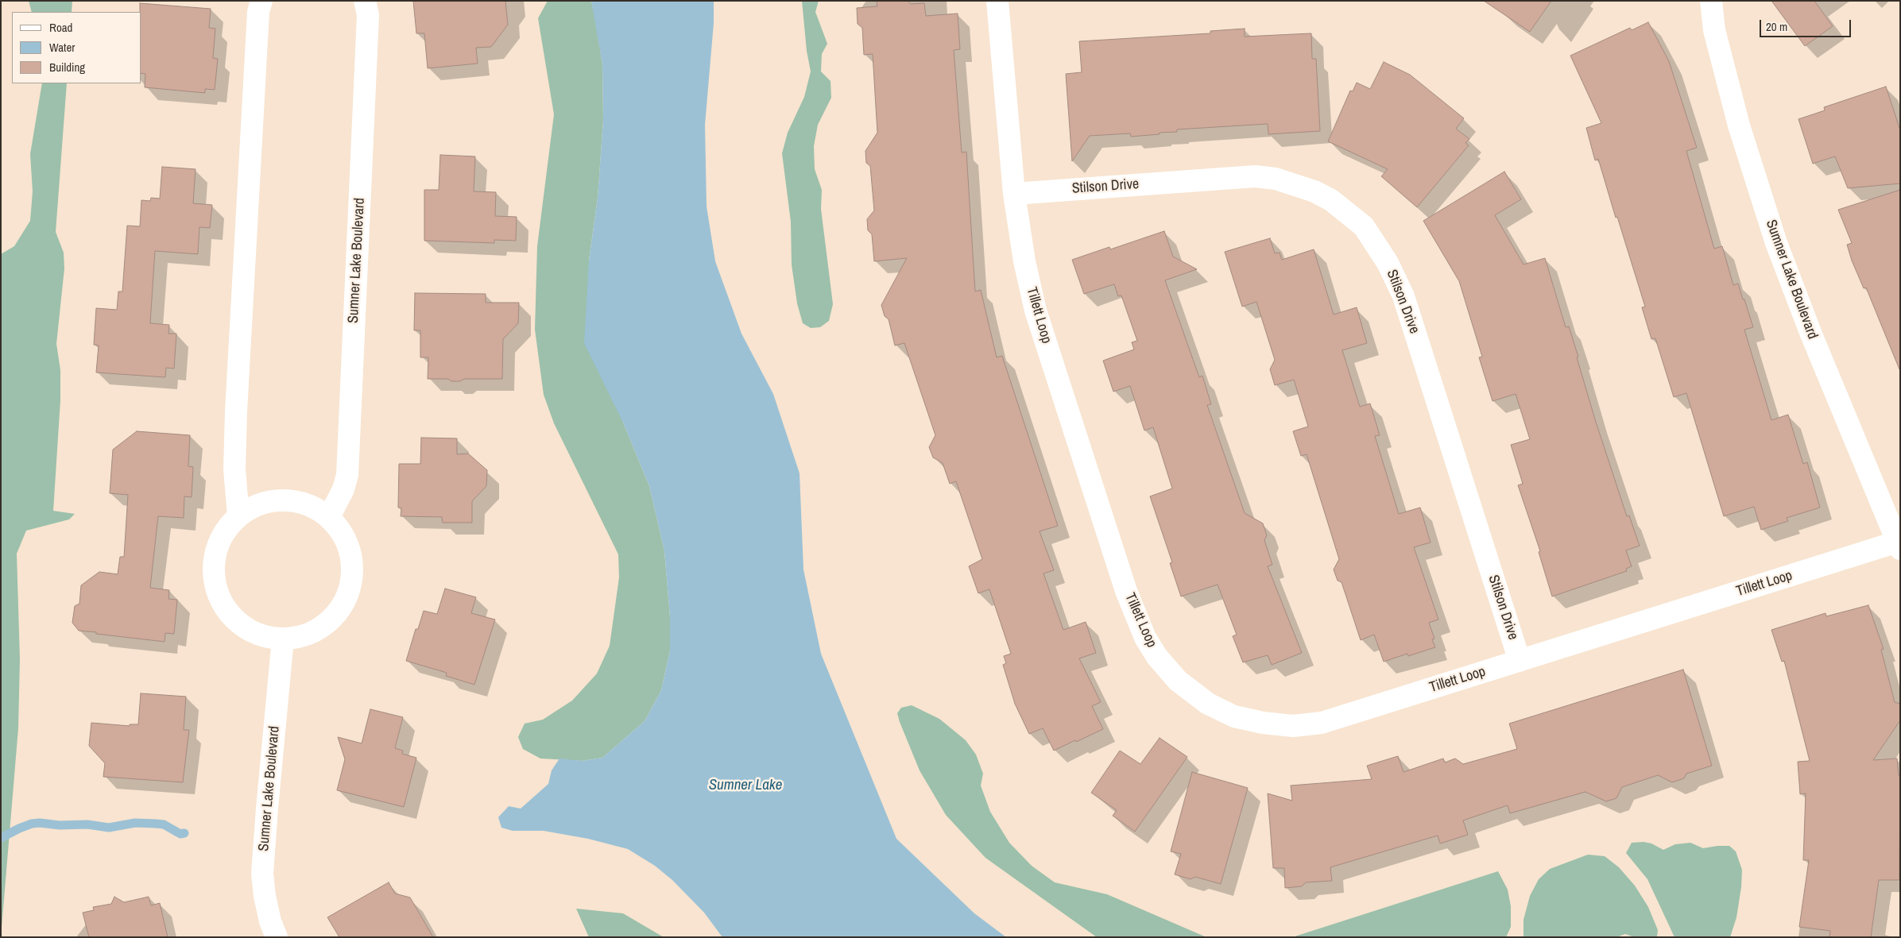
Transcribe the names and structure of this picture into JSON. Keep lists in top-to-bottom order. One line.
{"streets":{"street":["Stilson Drive","Sumner Lake Boulevard","Tillett Loop"]},"crossings":[["Stilson Drive","Tillett Loop"],["Sumner Lake Boulevard","Tillett Loop"]],"water":["Sumner Lake"],"legend":["Road","Water","Building"],"scale_bar":"20 m"}
